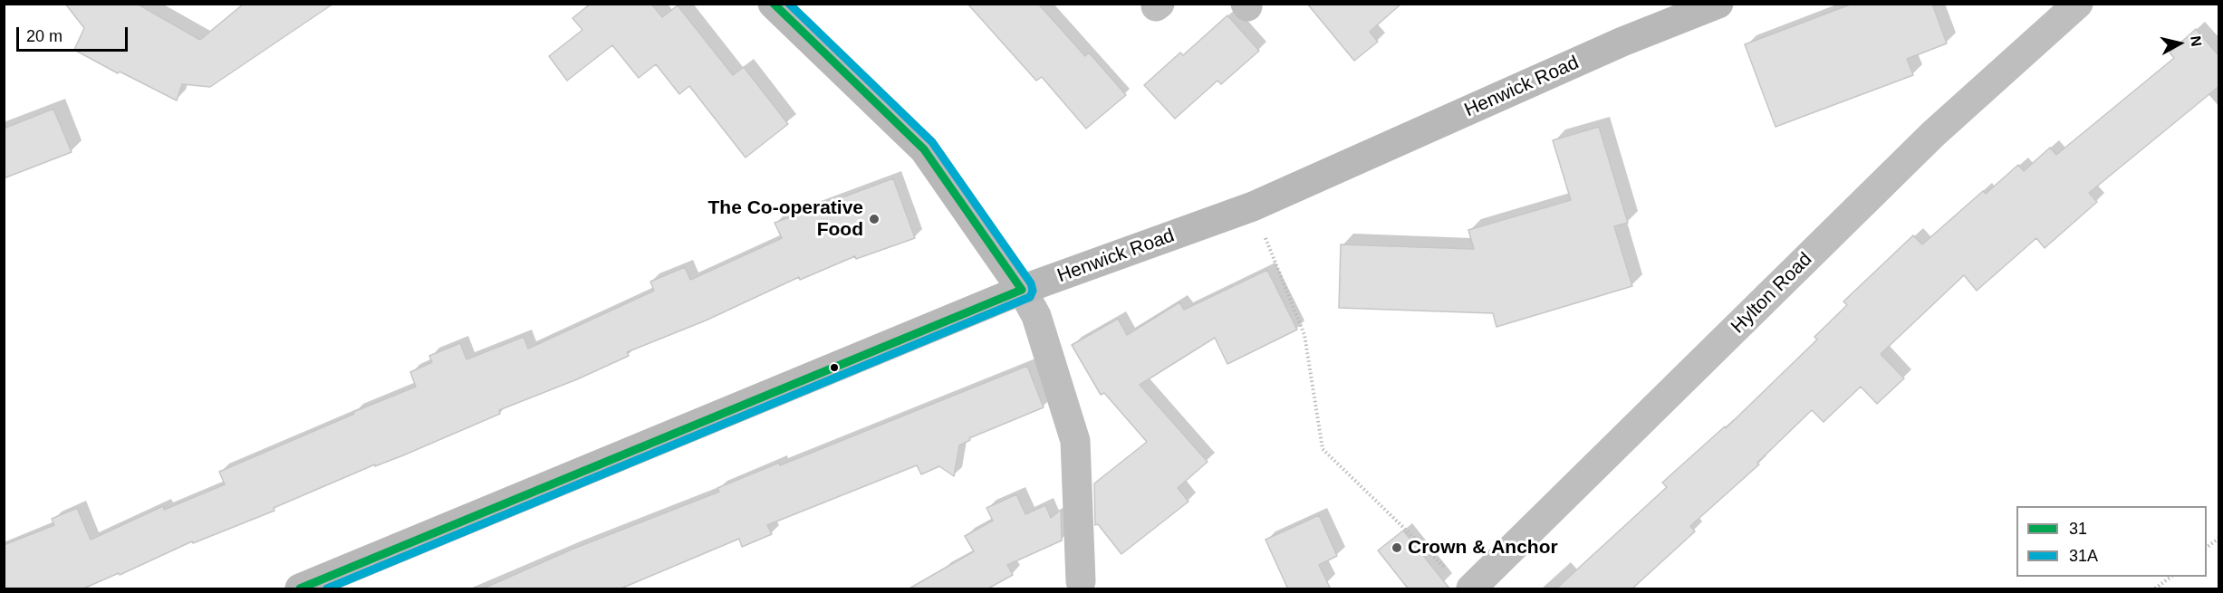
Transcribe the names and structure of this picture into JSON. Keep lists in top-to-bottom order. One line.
{"streets":{"main road":["Henwick Road","Hylton Road"]},"places":["The Co-operative Food","Crown & Anchor"],"lines":["transit line 31","transit line 31A"],"legend":["31","31A"],"scale_bar":"20 m","north":"right"}
